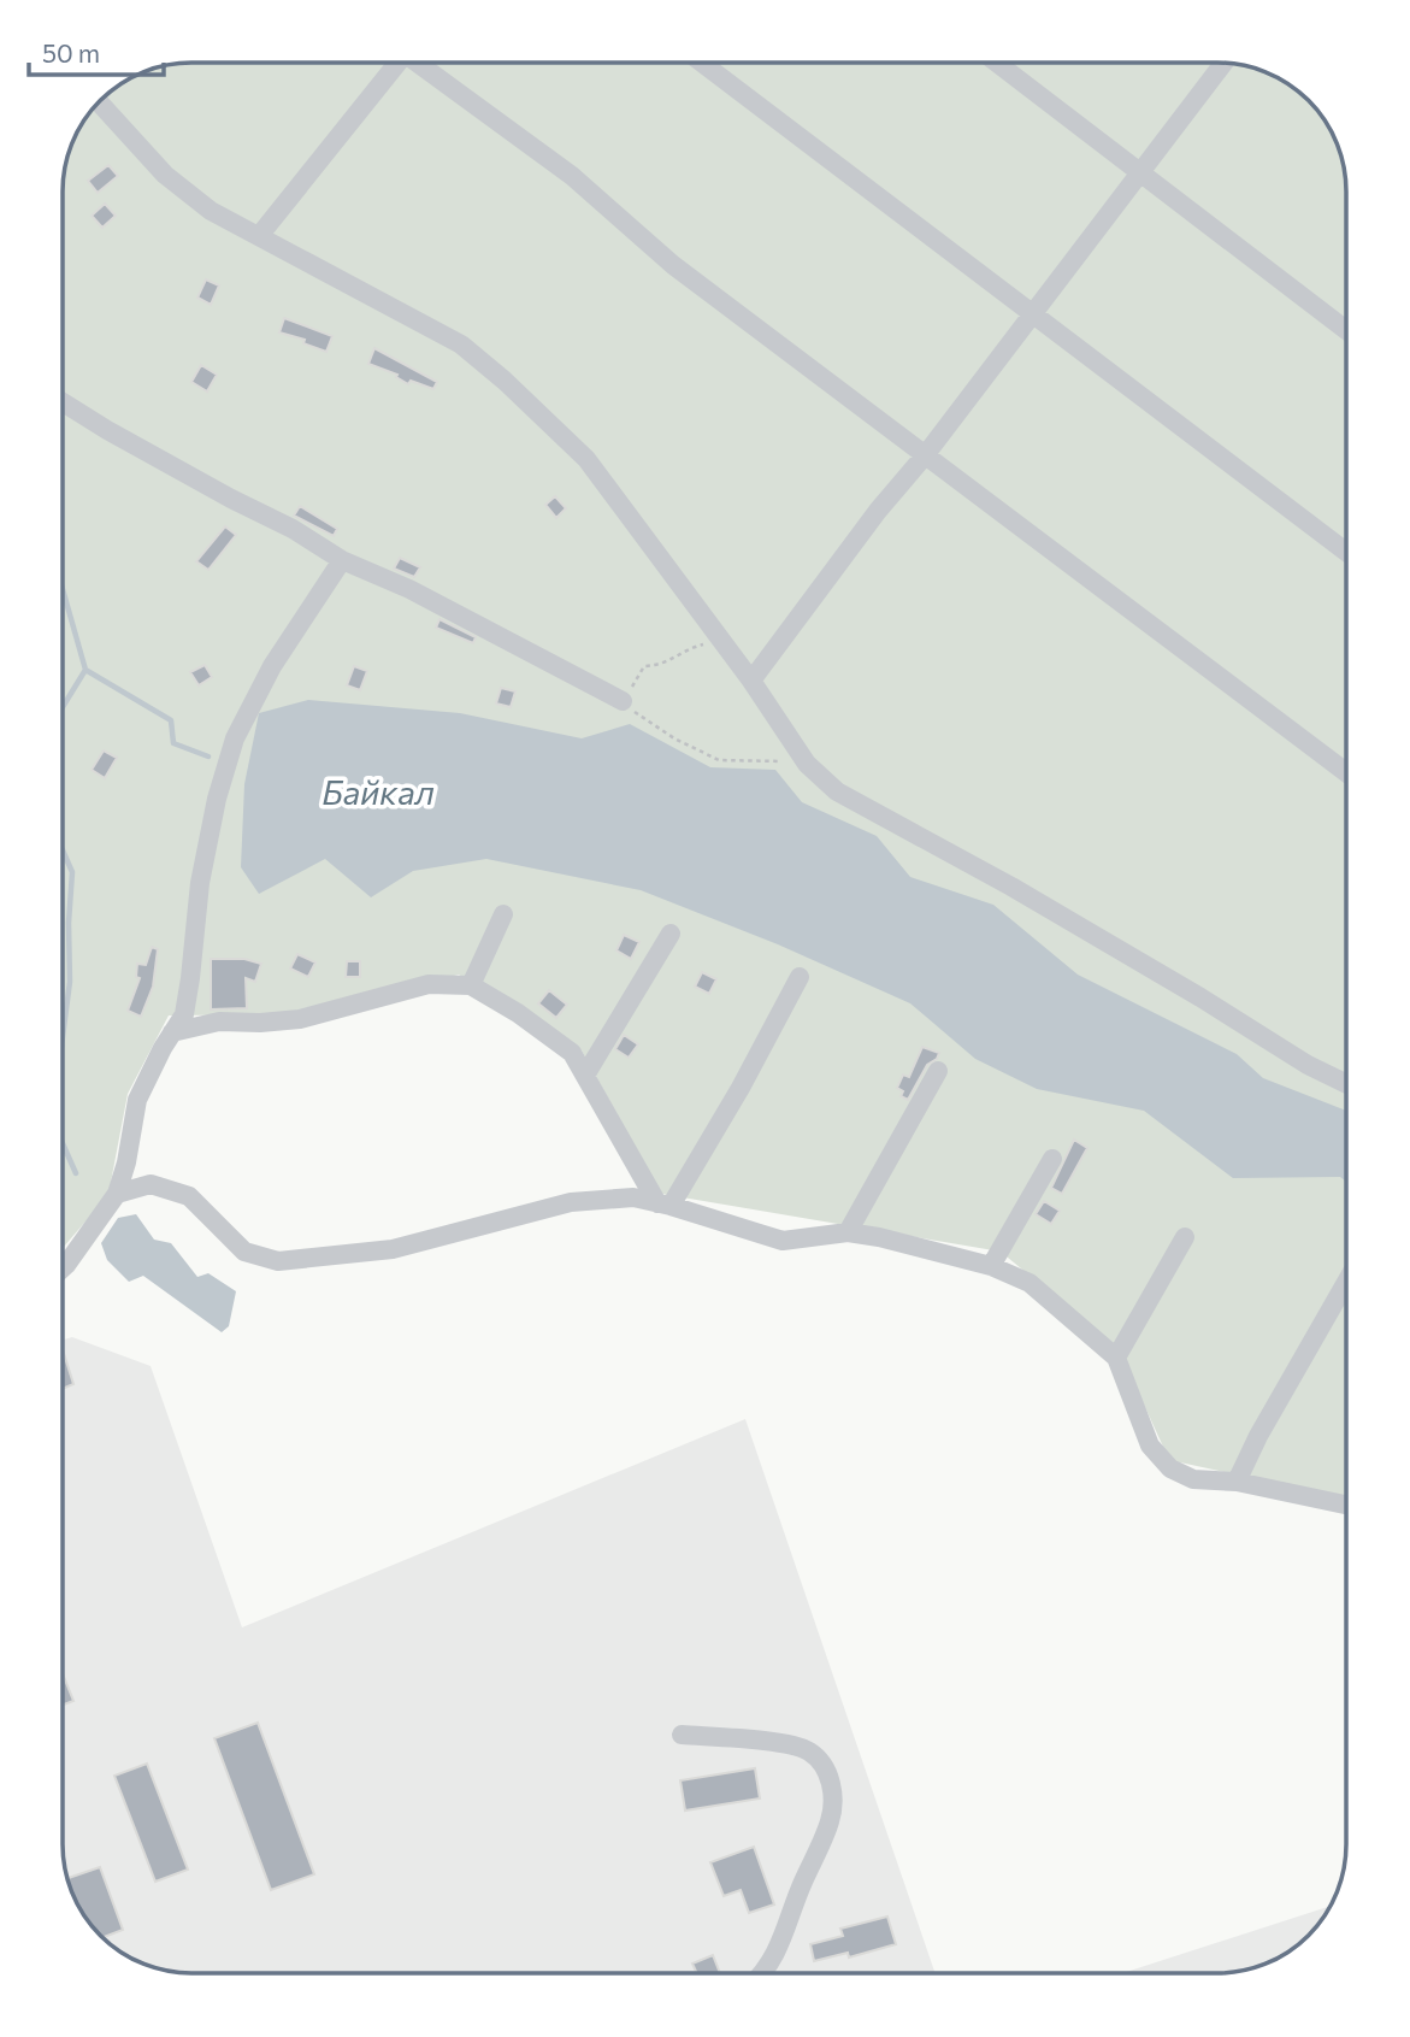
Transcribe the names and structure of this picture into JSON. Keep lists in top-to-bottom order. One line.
{"water":["Байкал"],"scale_bar":"50 m"}
